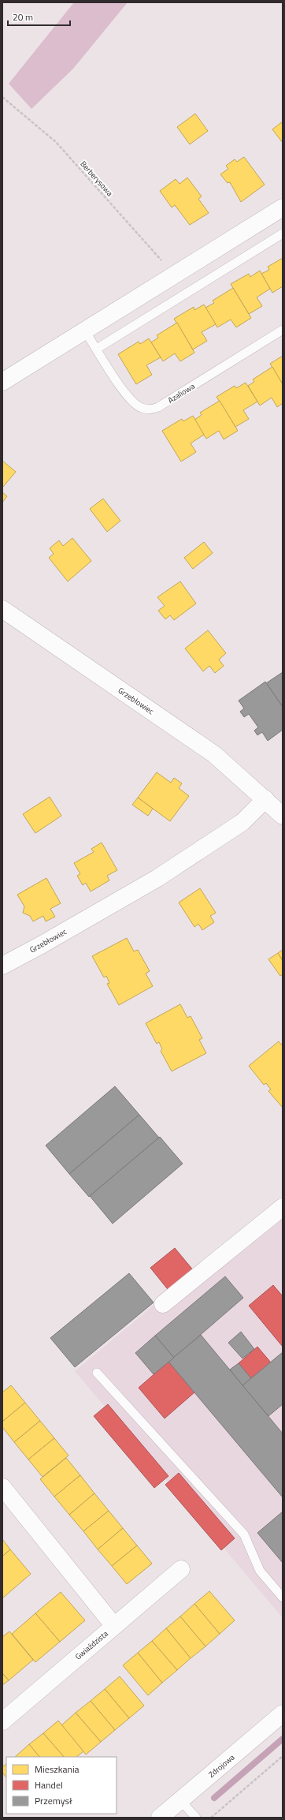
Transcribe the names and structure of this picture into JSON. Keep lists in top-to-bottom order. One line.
{"streets":{"street":["Grzebłowiec","Gwiaździsta","Zdrojowa"],"lane":["Azaliowa"],"path":["Berberysowa"]},"legend":["Mieszkania","Handel","Przemysł"],"scale_bar":"20 m"}
